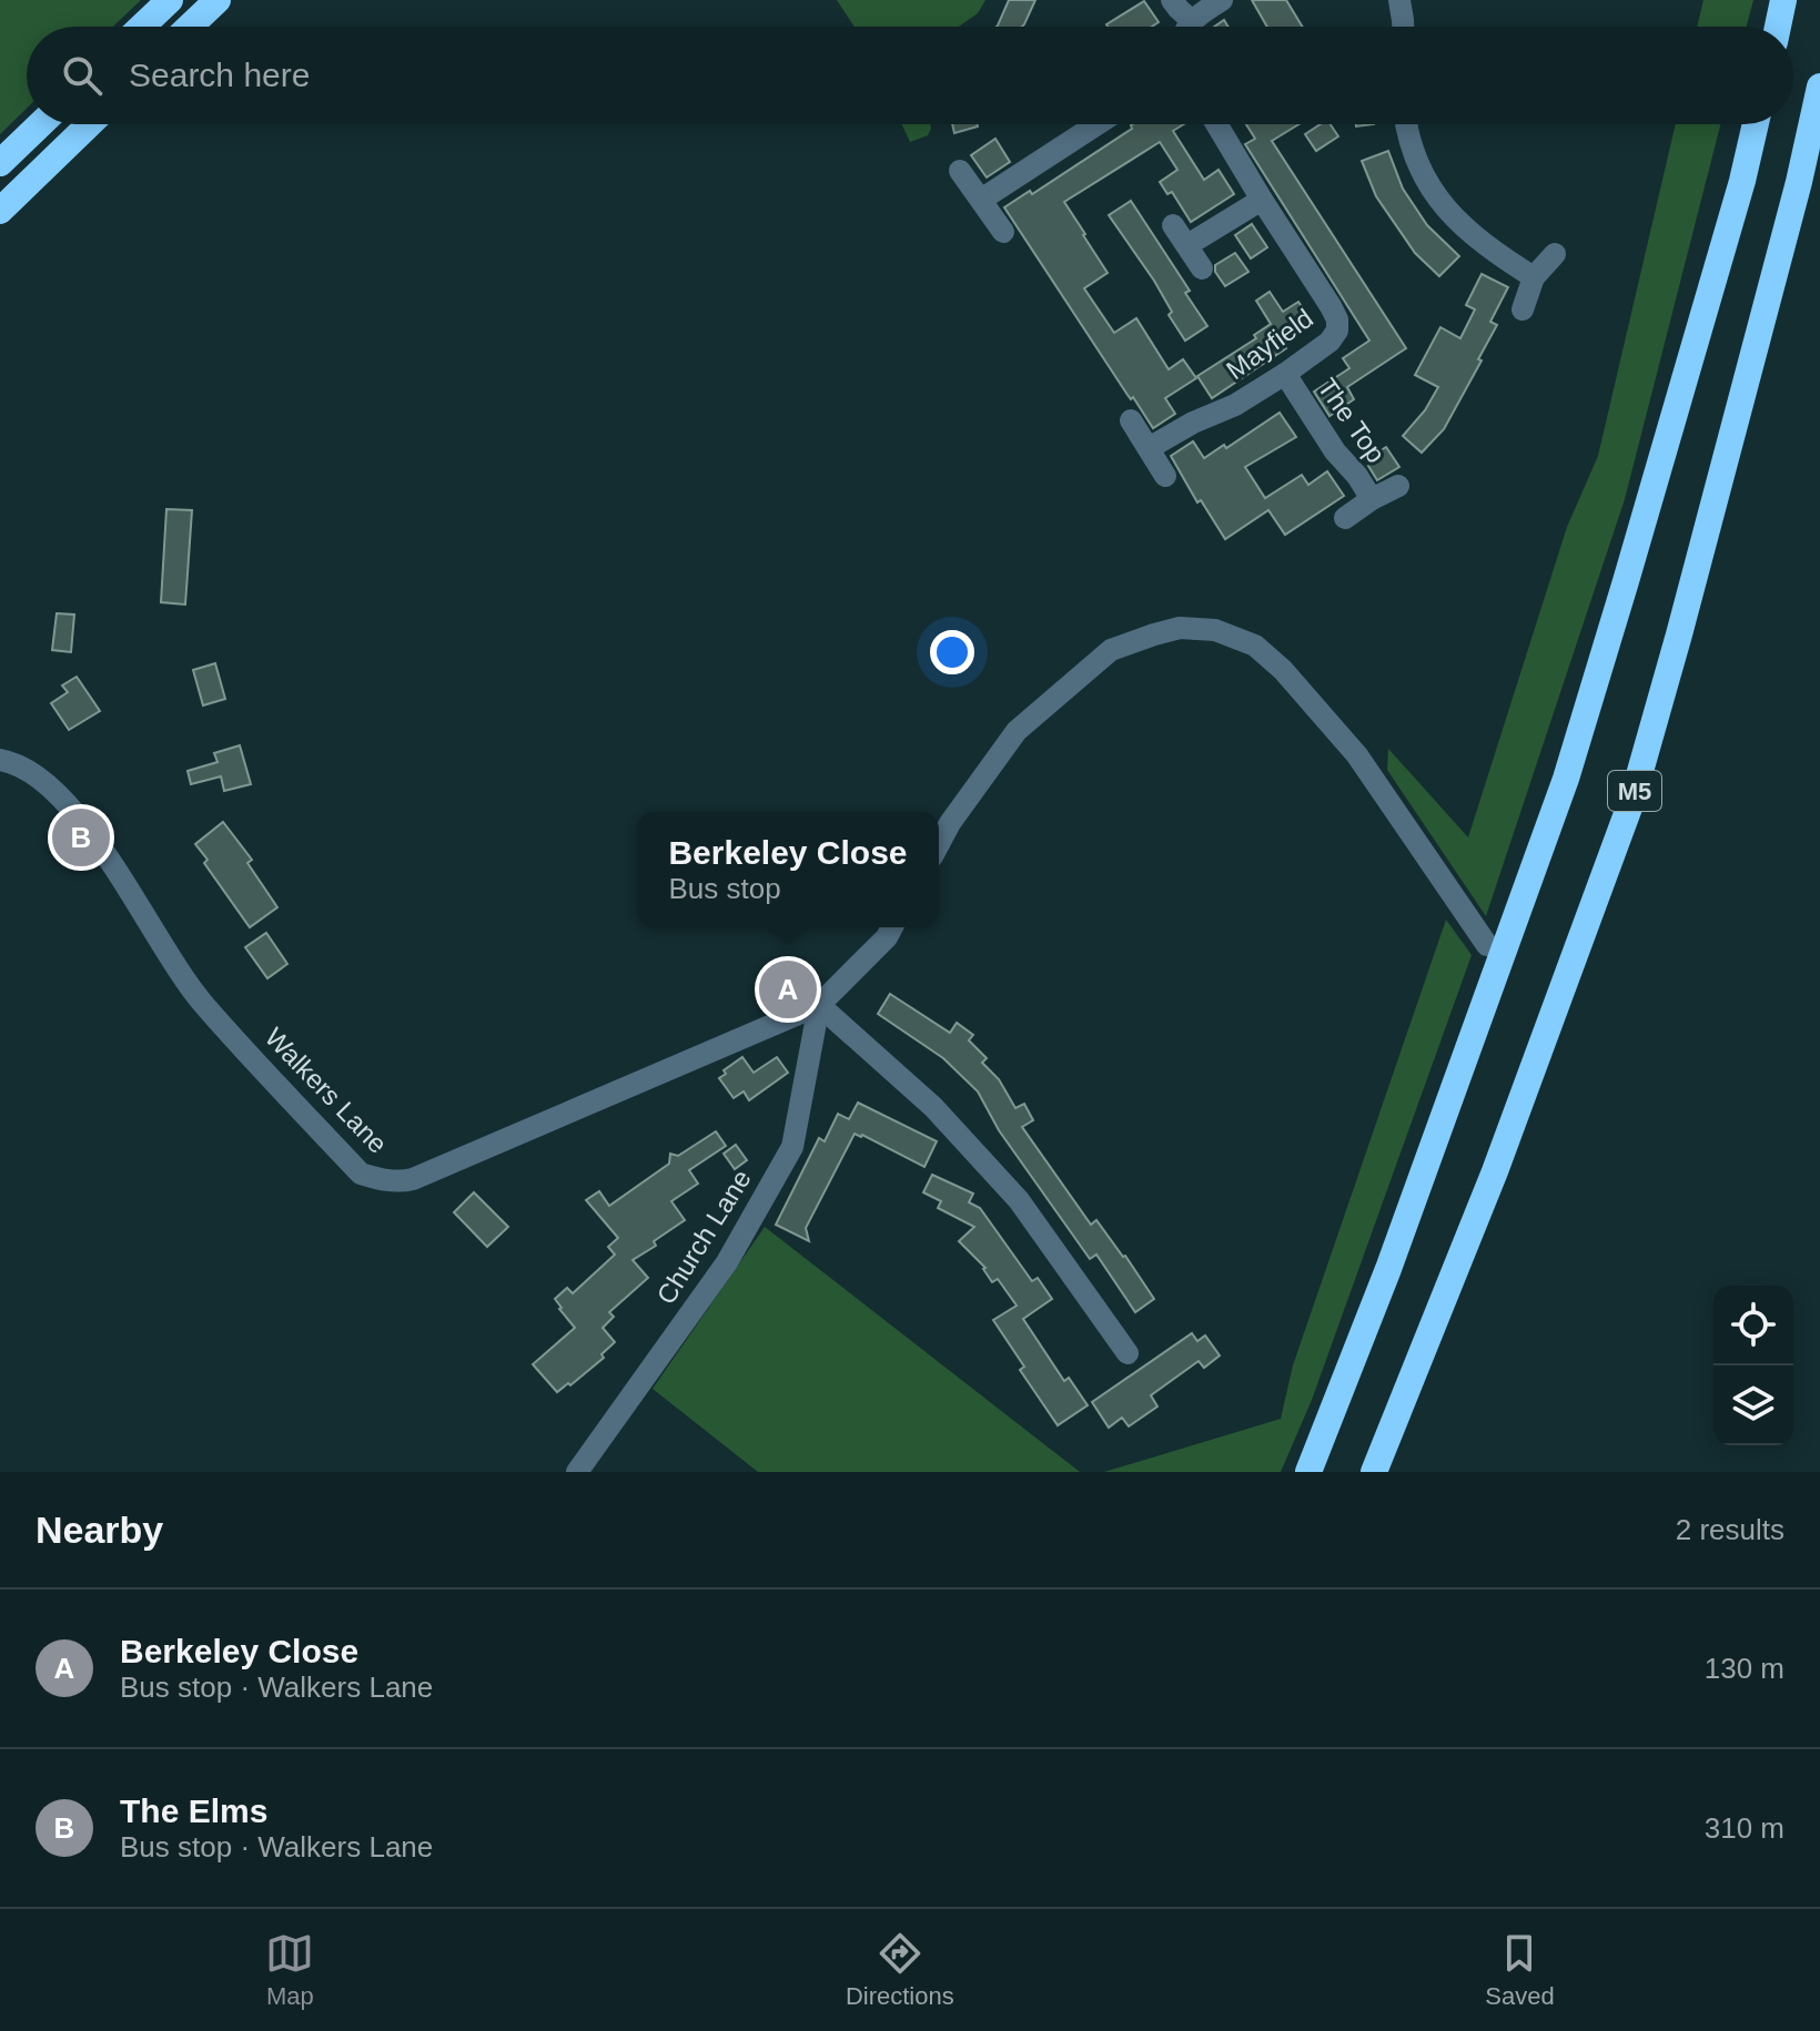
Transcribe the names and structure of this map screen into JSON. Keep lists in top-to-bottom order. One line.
{"streets":{"highway":["M5"],"street":["Mayfield","The Top","Walkers Lane","Church Lane"]},"crossings":[["Mayfield","The Top"],["Walkers Lane","Church Lane"]],"page":{"search":"Search here","pins":["B","A"],"popup":["Berkeley Close","Bus stop"],"heading":["Nearby","2 results"],"list":[{"mark":"A","name":"Berkeley Close","note":"Bus stop · Walkers Lane","value":"130 m"},{"mark":"B","name":"The Elms","note":"Bus stop · Walkers Lane","value":"310 m"}],"nav":["Map","Directions","Saved"]}}
